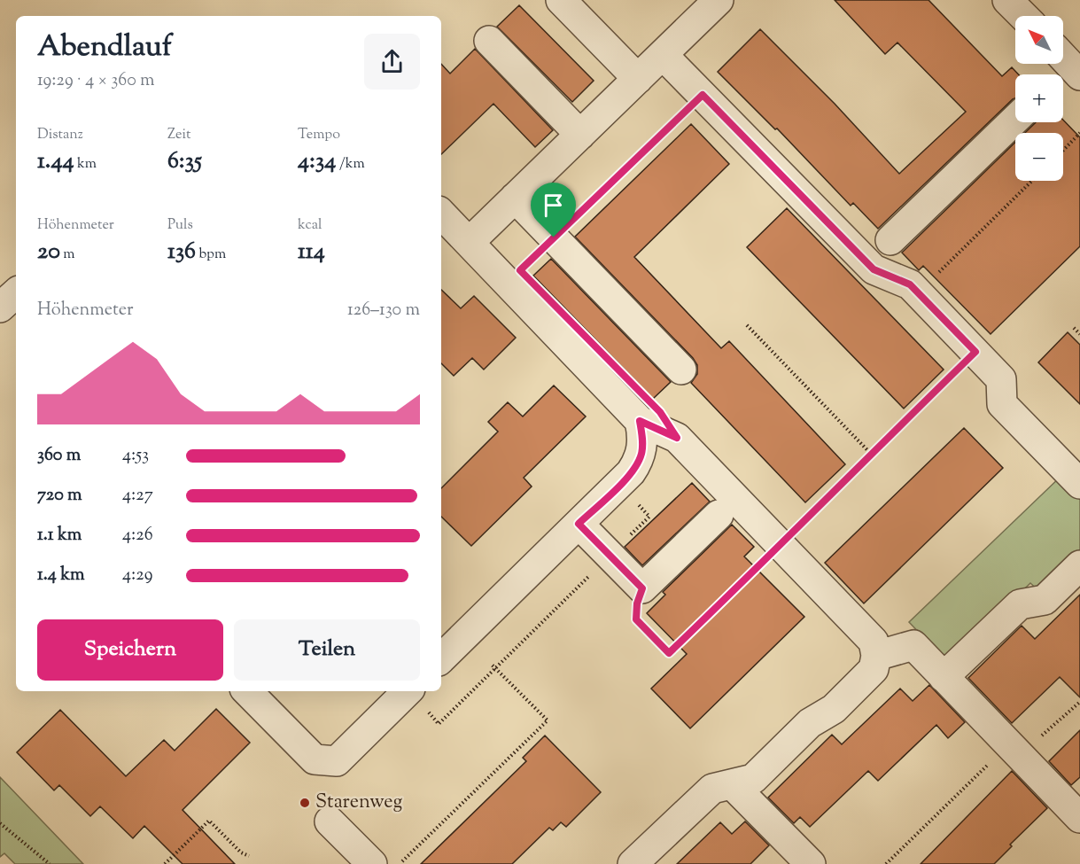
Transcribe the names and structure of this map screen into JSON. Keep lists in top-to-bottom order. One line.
{"places":["Starenweg"],"north":"top left","page":{"map_buttons":["+","−"],"heading":["Abendlauf","19:29 · 4 × 360 m"],"stats":[["Distanz","1.44 km"],["Zeit","6:35"],["Tempo","4:34 /km"],["Höhenmeter","20 m"],["Puls","136 bpm"],["kcal","114"]],"chart":["Höhenmeter","126–130 m"],"list":[{"name":"360 m","note":"4:53"},{"name":"720 m","note":"4:27"},{"name":"1.1 km","note":"4:26"},{"name":"1.4 km","note":"4:29"}],"buttons":["Speichern","Teilen"]}}
